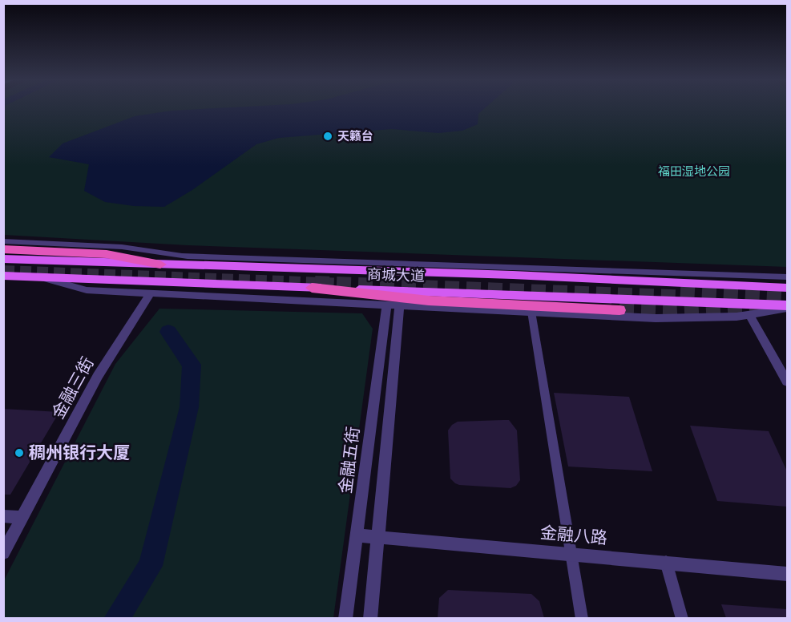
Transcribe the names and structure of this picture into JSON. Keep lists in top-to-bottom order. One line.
{"streets":{"main road":["商城大道"],"street":["金融三街","金融五街","金融八路"]},"crossings":[["金融五街","金融八路"]],"parks":["福田湿地公园"],"places":["天籁台","稠州银行大厦"]}
